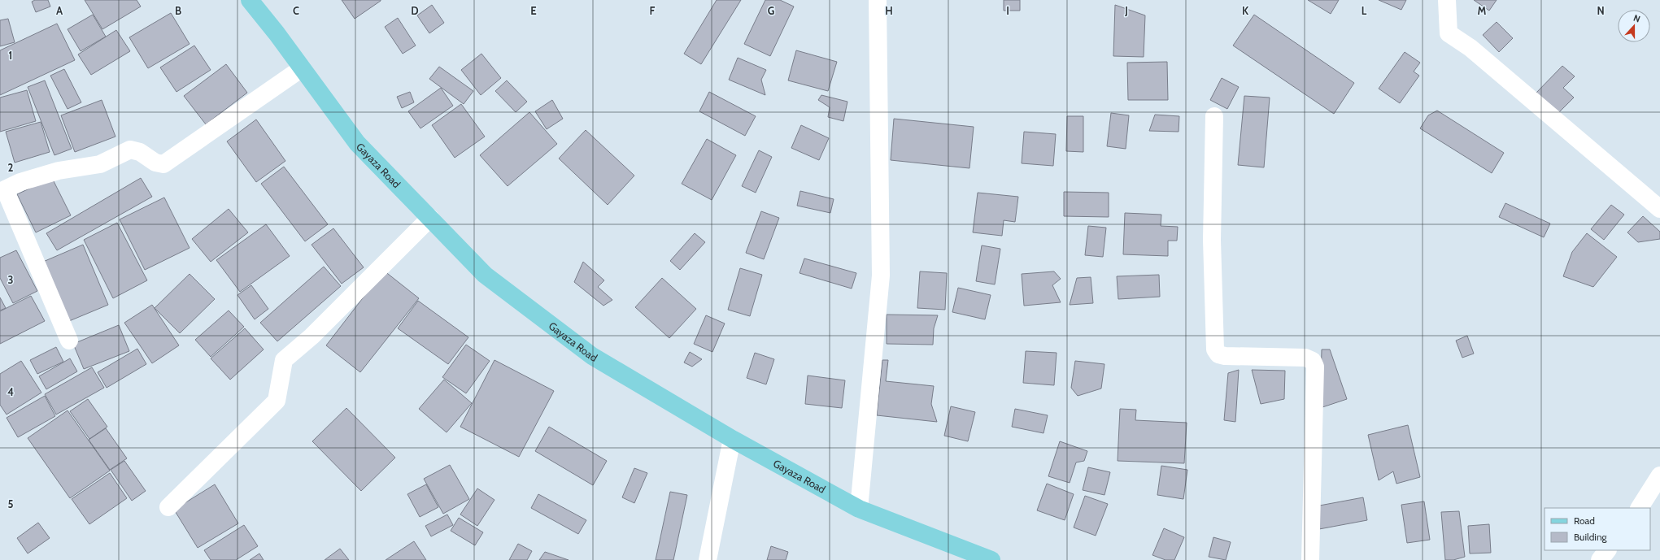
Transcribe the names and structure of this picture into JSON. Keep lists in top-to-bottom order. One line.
{"streets":{"main road":["Gayaza Road"]},"legend":["Road","Building"],"north":"top","grid":{"columns":["A","B","C","D","E","F","G","H","I","J","K","L","M","N"],"rows":["1","2","3","4","5"]}}
